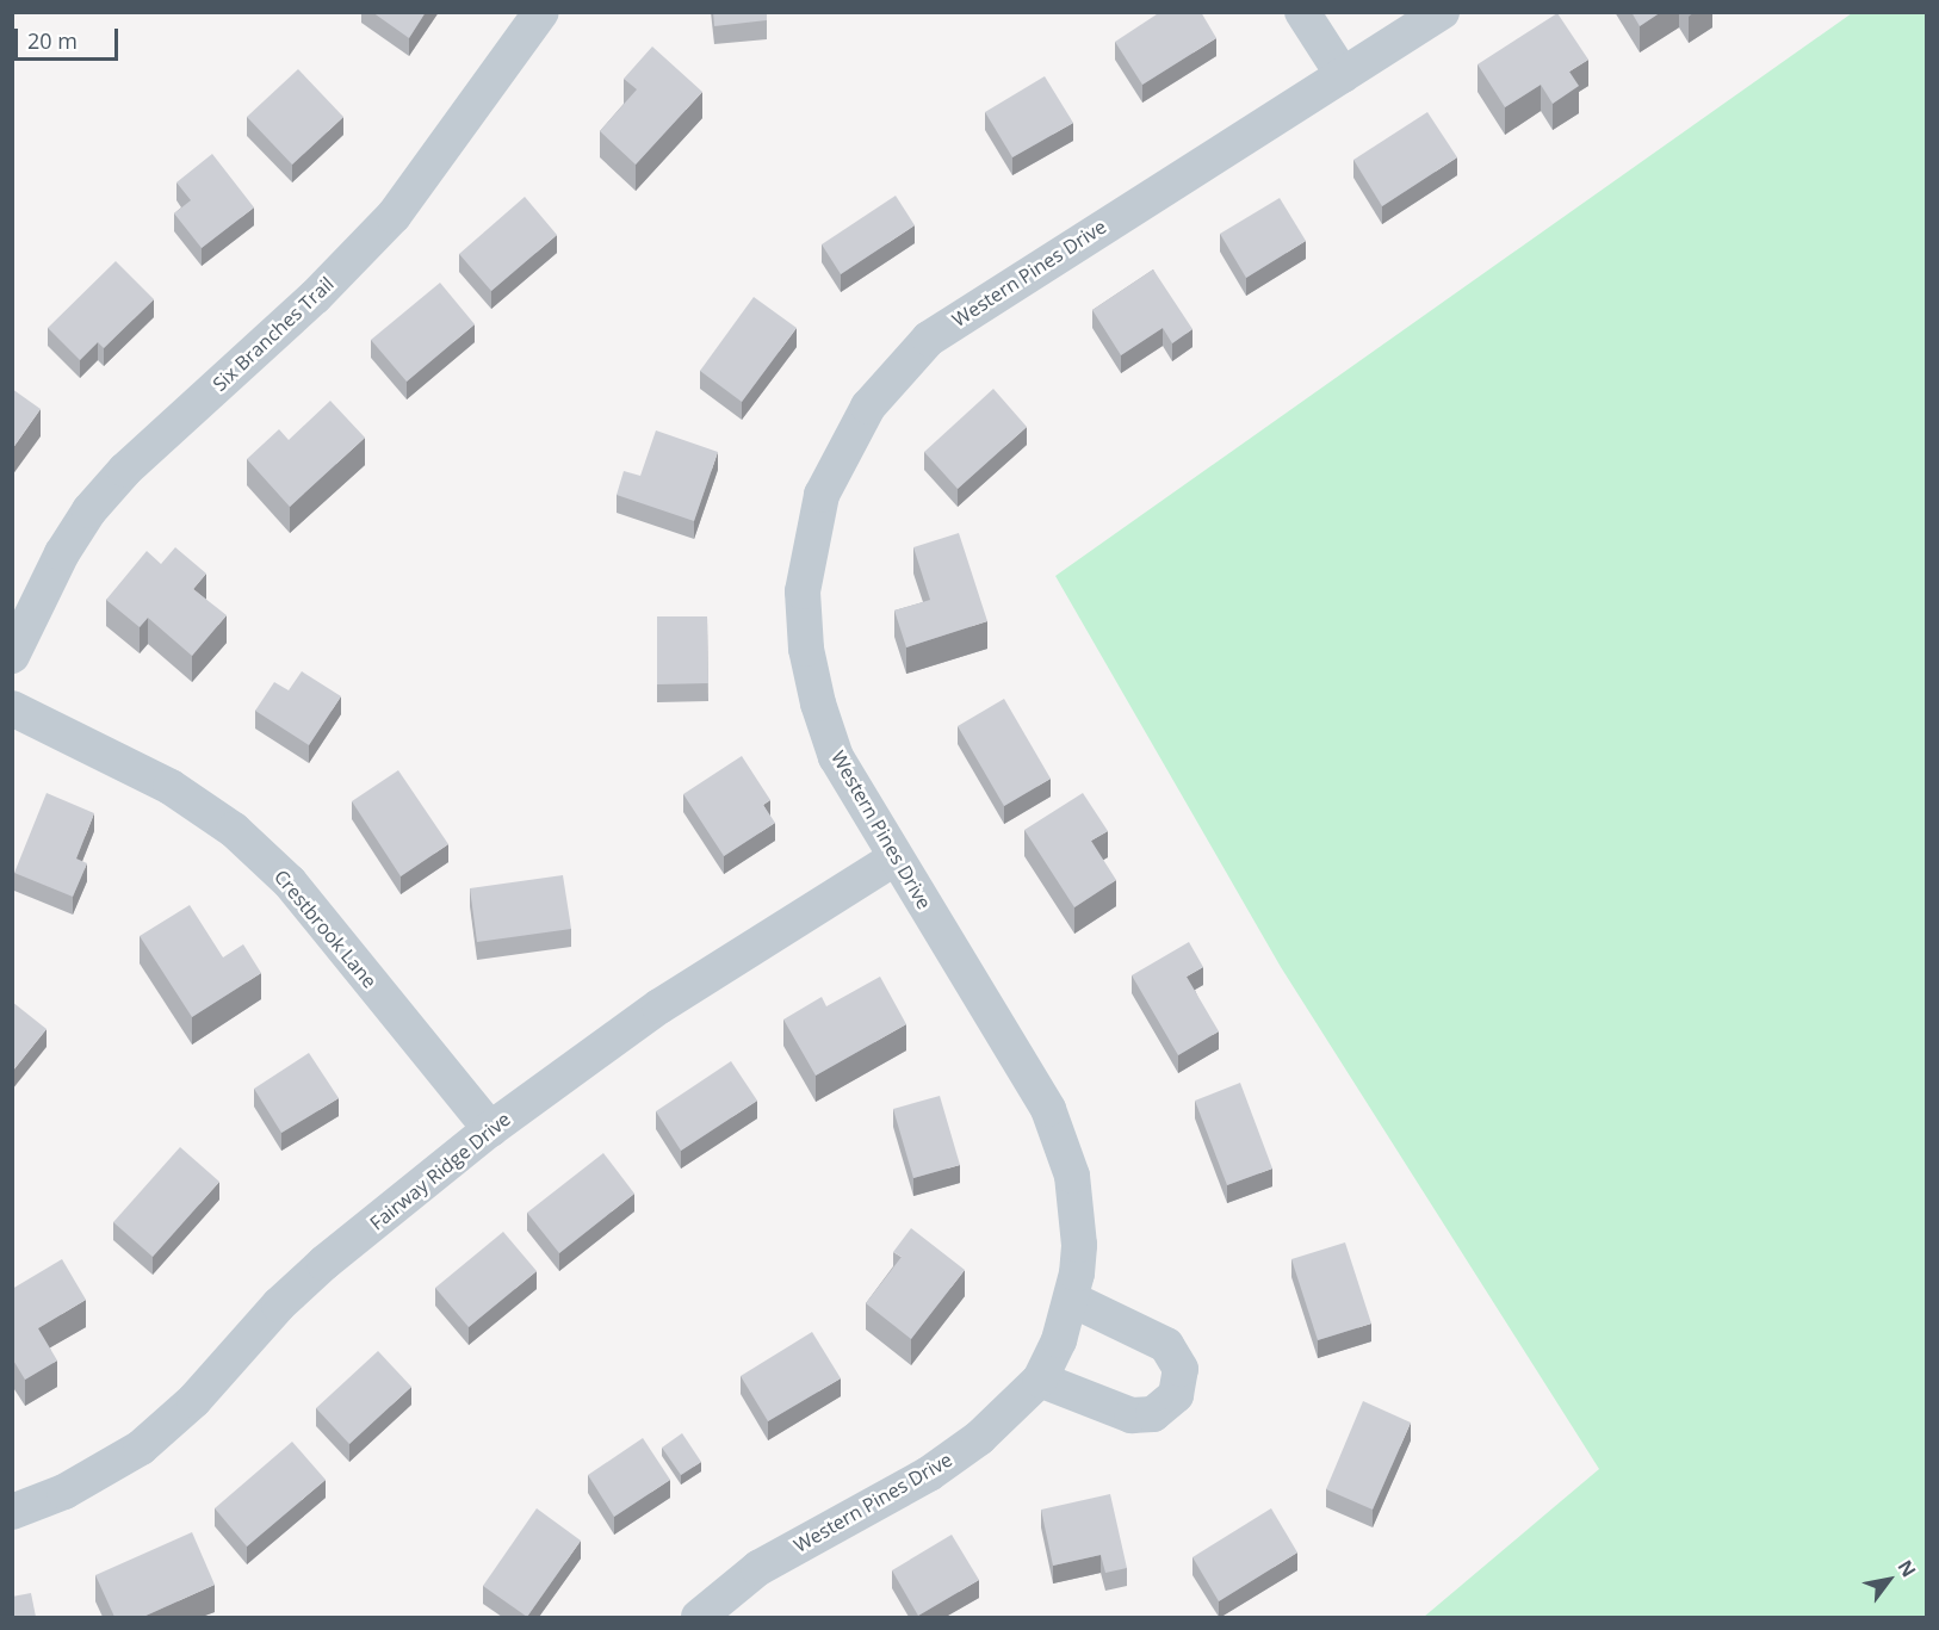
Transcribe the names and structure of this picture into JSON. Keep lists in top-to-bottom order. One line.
{"streets":{"street":["Western Pines Drive","Six Branches Trail","Crestbrook Lane","Fairway Ridge Drive"]},"crossings":[["Western Pines Drive","Fairway Ridge Drive"],["Crestbrook Lane","Fairway Ridge Drive"]],"scale_bar":"20 m","north":"top right"}
